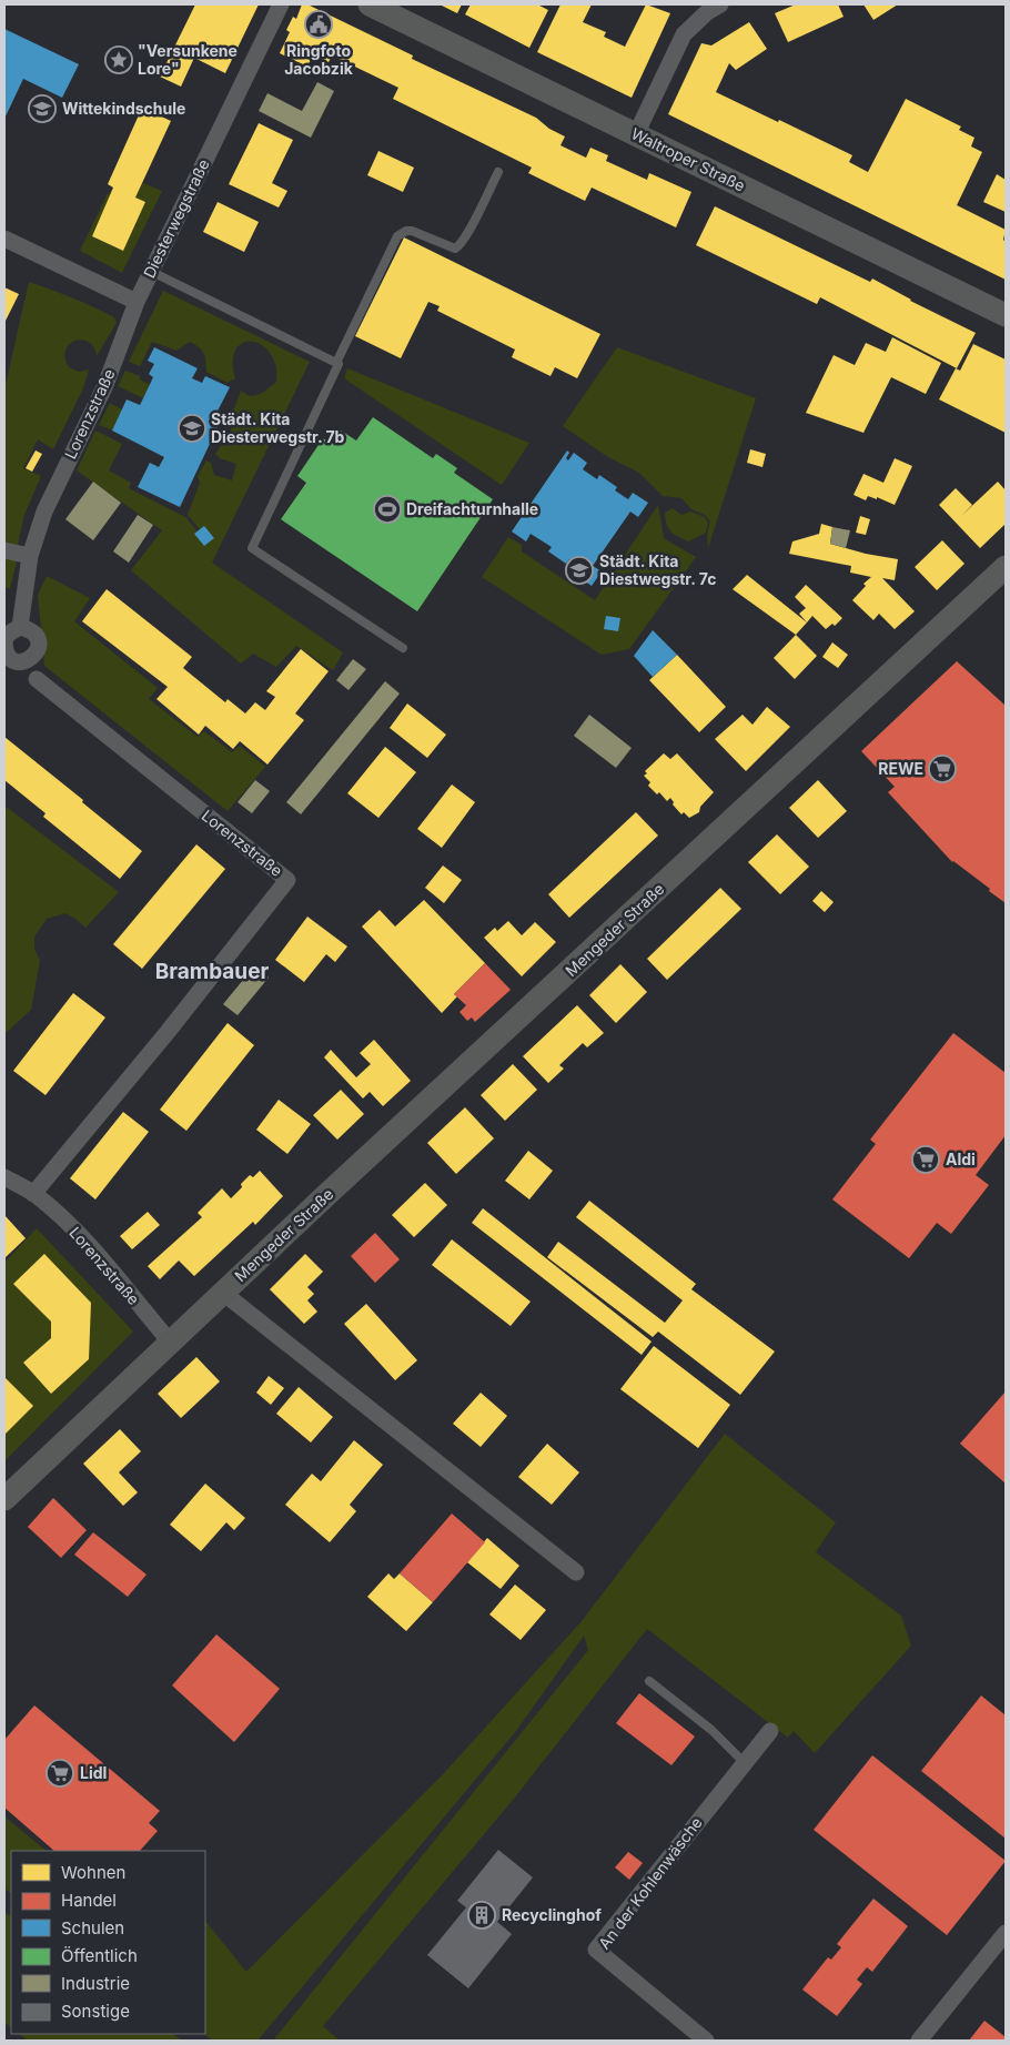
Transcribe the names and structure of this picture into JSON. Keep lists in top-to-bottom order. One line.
{"streets":{"main road":["Waltroper Straße","Mengeder Straße"],"street":["Diesterwegstraße","Lorenzstraße","An der Kohlenwäsche"]},"crossings":[["Diesterwegstraße","Lorenzstraße"],["Lorenzstraße","Mengeder Straße"]],"districts":["Brambauer"],"places":{"public building":["Ringfoto Jacobzik"],"place":["\"Versunkene Lore\""],"school or university":["Wittekindschule","Städt. Kita Diesterwegstr. 7b","Städt. Kita Diestwegstr. 7c"],"sports":["Dreifachturnhalle"],"supermarket":["REWE","Aldi","Lidl"],"building":["Recyclinghof"]},"legend":["Wohnen","Handel","Schulen","Öffentlich","Industrie","Sonstige"]}
